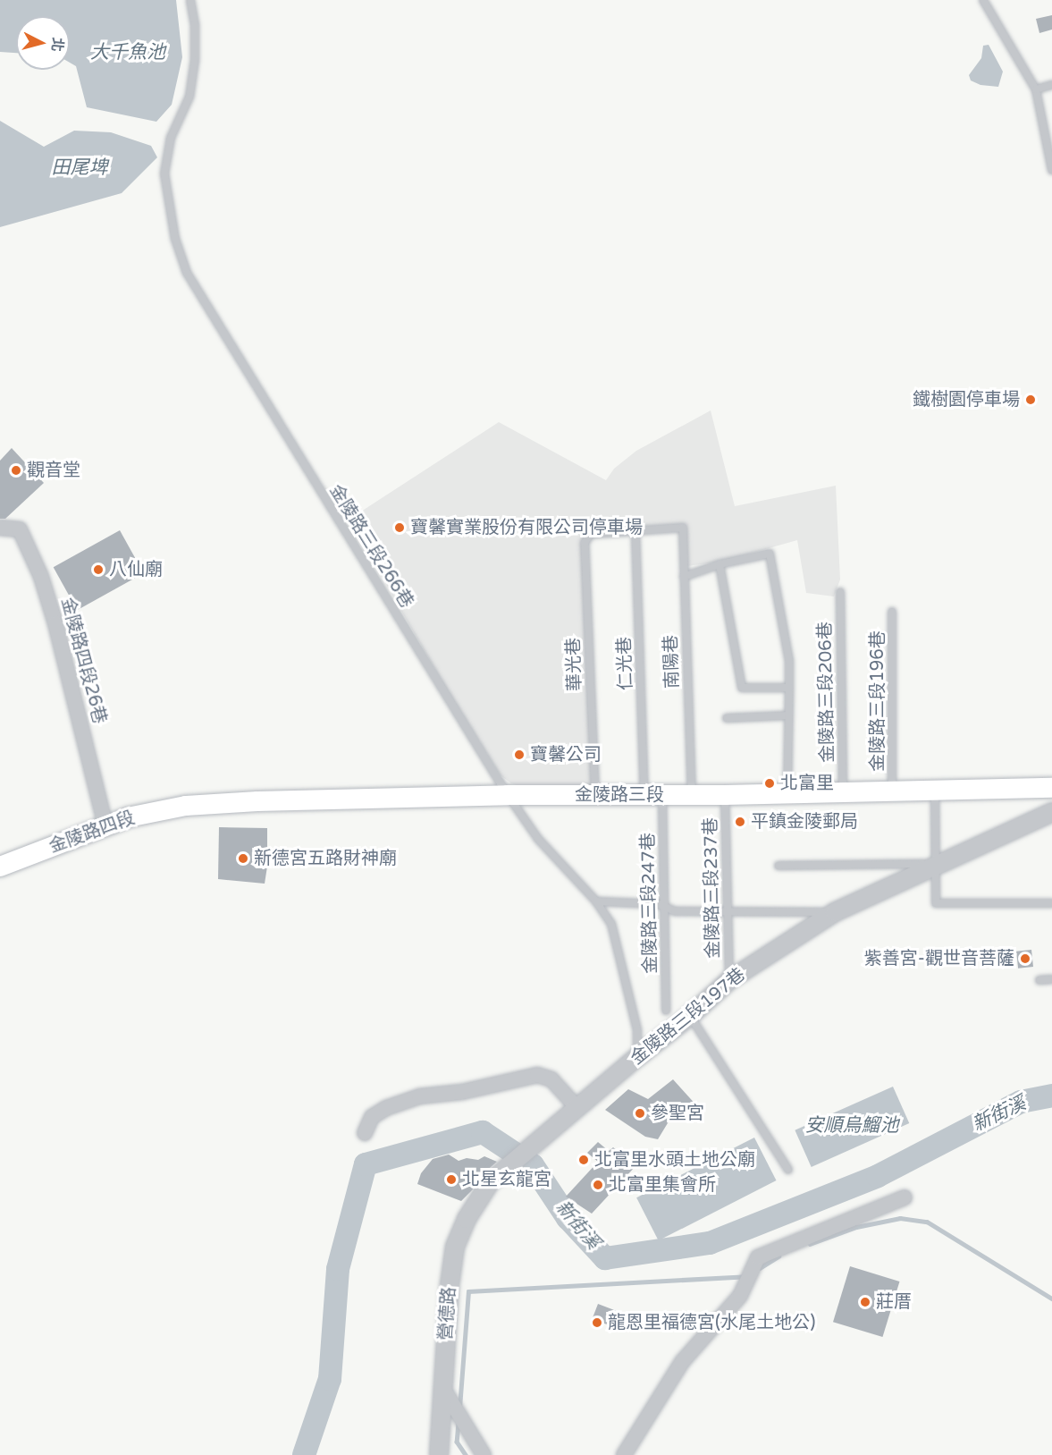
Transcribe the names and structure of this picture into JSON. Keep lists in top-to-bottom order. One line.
{"streets":{"main road":["金陵路三段","金陵路四段"],"street":["金陵路四段26巷","金陵路三段197巷","營德路"],"lane":["金陵路三段266巷","南陽巷","仁光巷","華光巷","金陵路三段206巷","金陵路三段196巷","金陵路三段237巷","金陵路三段247巷"]},"crossings":[["金陵路三段266巷","金陵路三段"],["金陵路三段266巷","金陵路三段197巷"],["金陵路四段26巷","金陵路四段"],["南陽巷","仁光巷"],["南陽巷","華光巷"],["南陽巷","金陵路三段"],["仁光巷","華光巷"],["仁光巷","金陵路三段"],["仁光巷","金陵路三段247巷"],["華光巷","金陵路三段"],["金陵路三段206巷","金陵路三段"],["金陵路三段196巷","金陵路三段"],["金陵路三段","金陵路四段"],["金陵路三段","金陵路三段237巷"],["金陵路三段","金陵路三段247巷"],["金陵路三段237巷","金陵路三段197巷"],["金陵路三段197巷","營德路"]],"water":["大千魚池","田尾埤","新街溪","安順烏鰡池"],"places":["鐵樹園停車場","觀音堂","寶馨實業股份有限公司停車場","八仙廟","寶馨公司","北富里","平鎮金陵郵局","新德宮五路財神廟","紫善宮-觀世音菩薩","參聖宮","北富里水頭土地公廟","北星玄龍宮","北富里集會所","莊厝","龍恩里福德宮(水尾土地公)"],"north":"right"}
